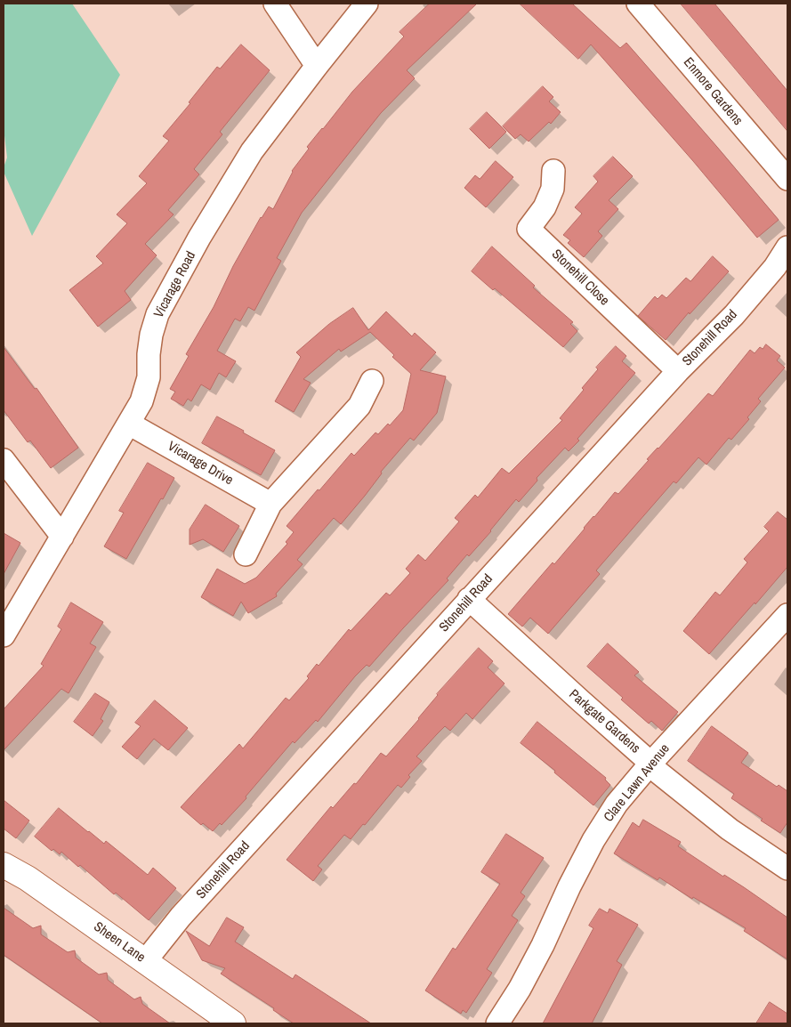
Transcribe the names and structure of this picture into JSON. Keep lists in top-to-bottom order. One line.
{"streets":{"main road":["Sheen Lane"],"street":["Enmore Gardens","Stonehill Close","Vicarage Road","Stonehill Road","Vicarage Drive","Parkgate Gardens","Clare Lawn Avenue"]},"crossings":[["Stonehill Close","Stonehill Road"],["Vicarage Road","Vicarage Drive"],["Stonehill Road","Parkgate Gardens"],["Stonehill Road","Sheen Lane"],["Parkgate Gardens","Clare Lawn Avenue"]]}
